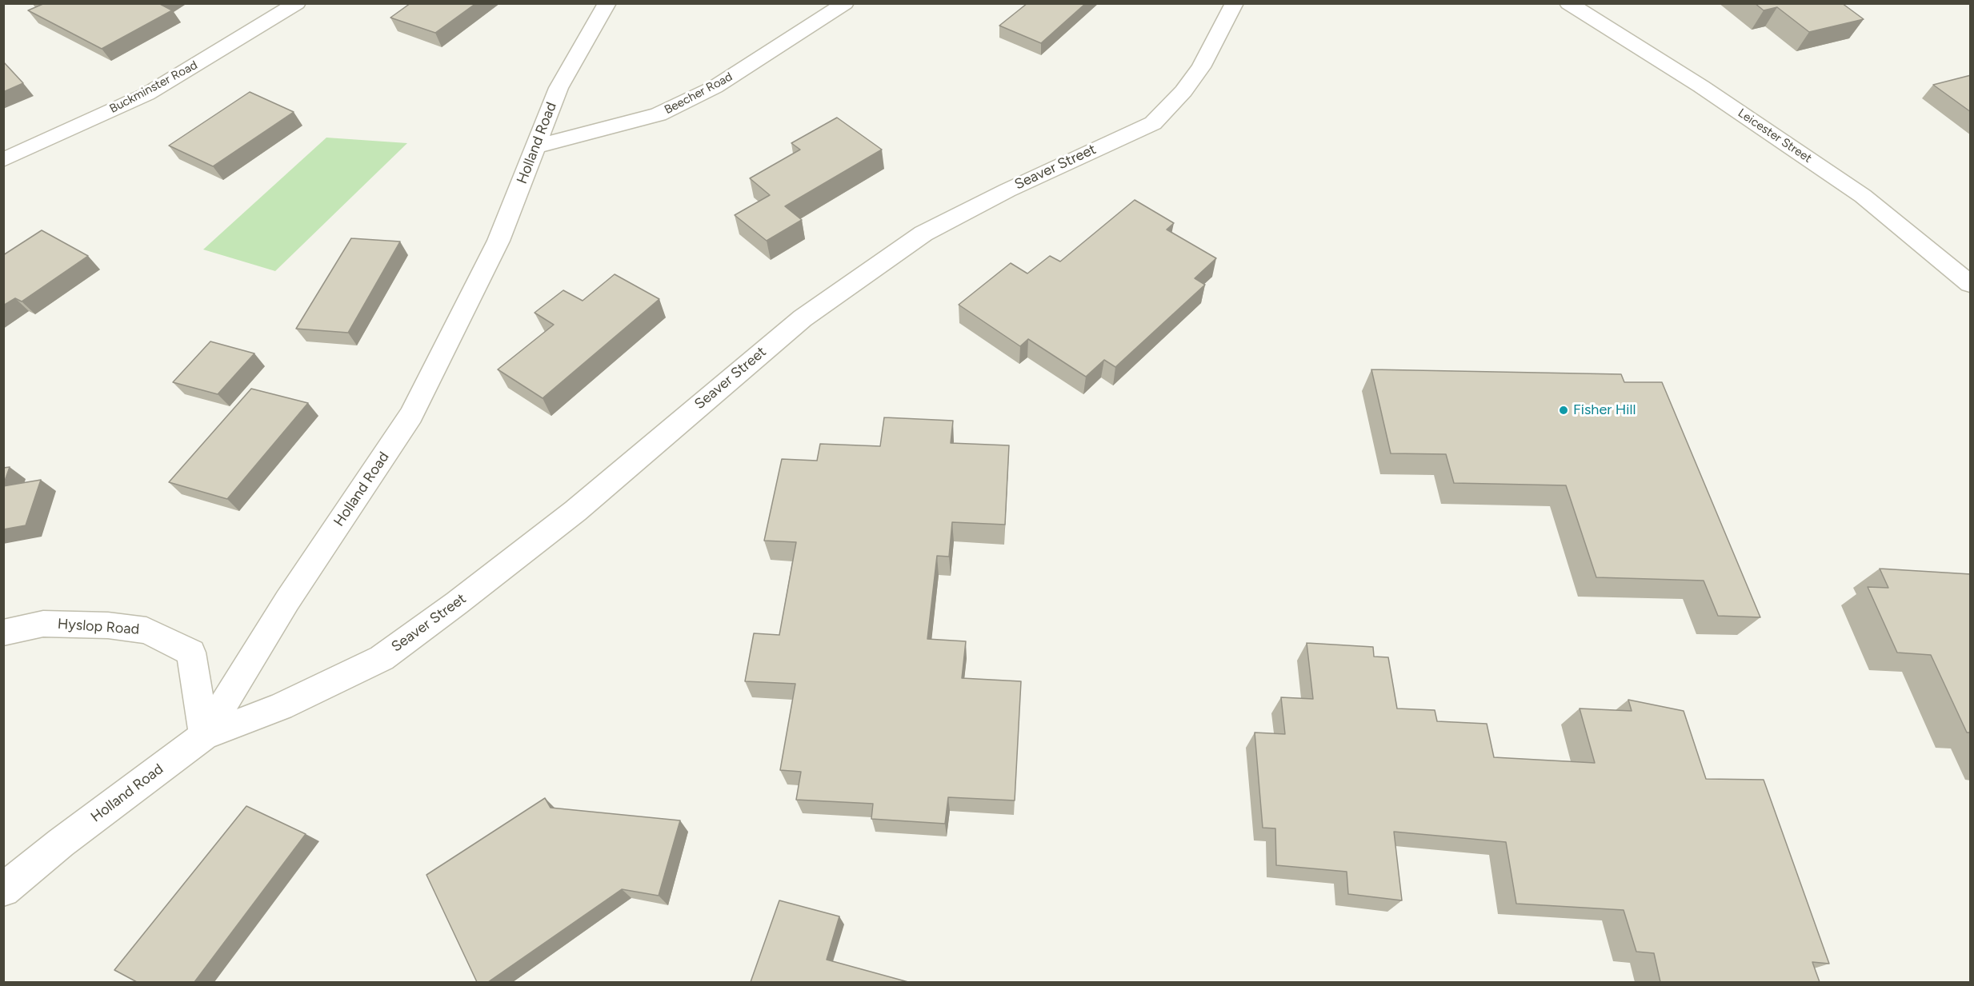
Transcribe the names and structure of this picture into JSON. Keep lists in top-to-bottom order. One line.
{"streets":{"street":["Buckminster Road","Beecher Road","Leicester Street","Holland Road","Seaver Street","Hyslop Road"]},"crossings":[["Beecher Road","Holland Road"],["Holland Road","Seaver Street"],["Holland Road","Hyslop Road"],["Seaver Street","Hyslop Road"]],"places":["Fisher Hill"]}
